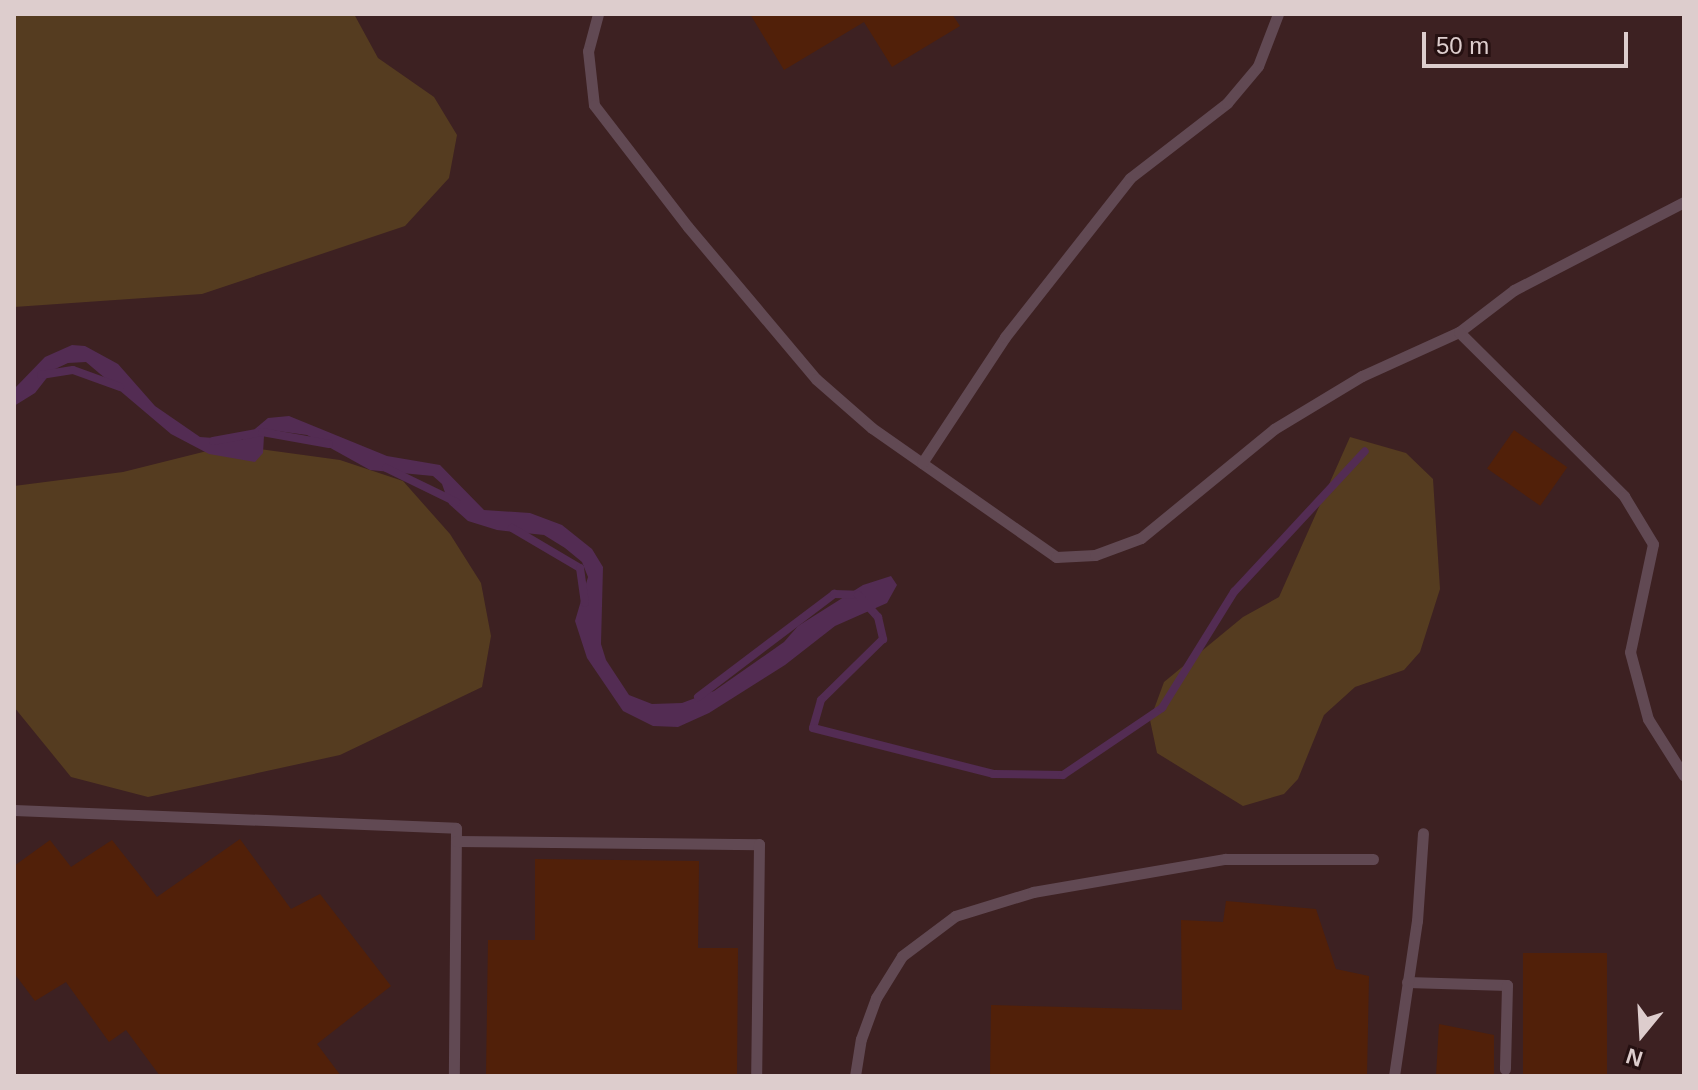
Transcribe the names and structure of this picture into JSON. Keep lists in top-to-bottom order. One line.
{"scale_bar":"50 m","north":"bottom"}
